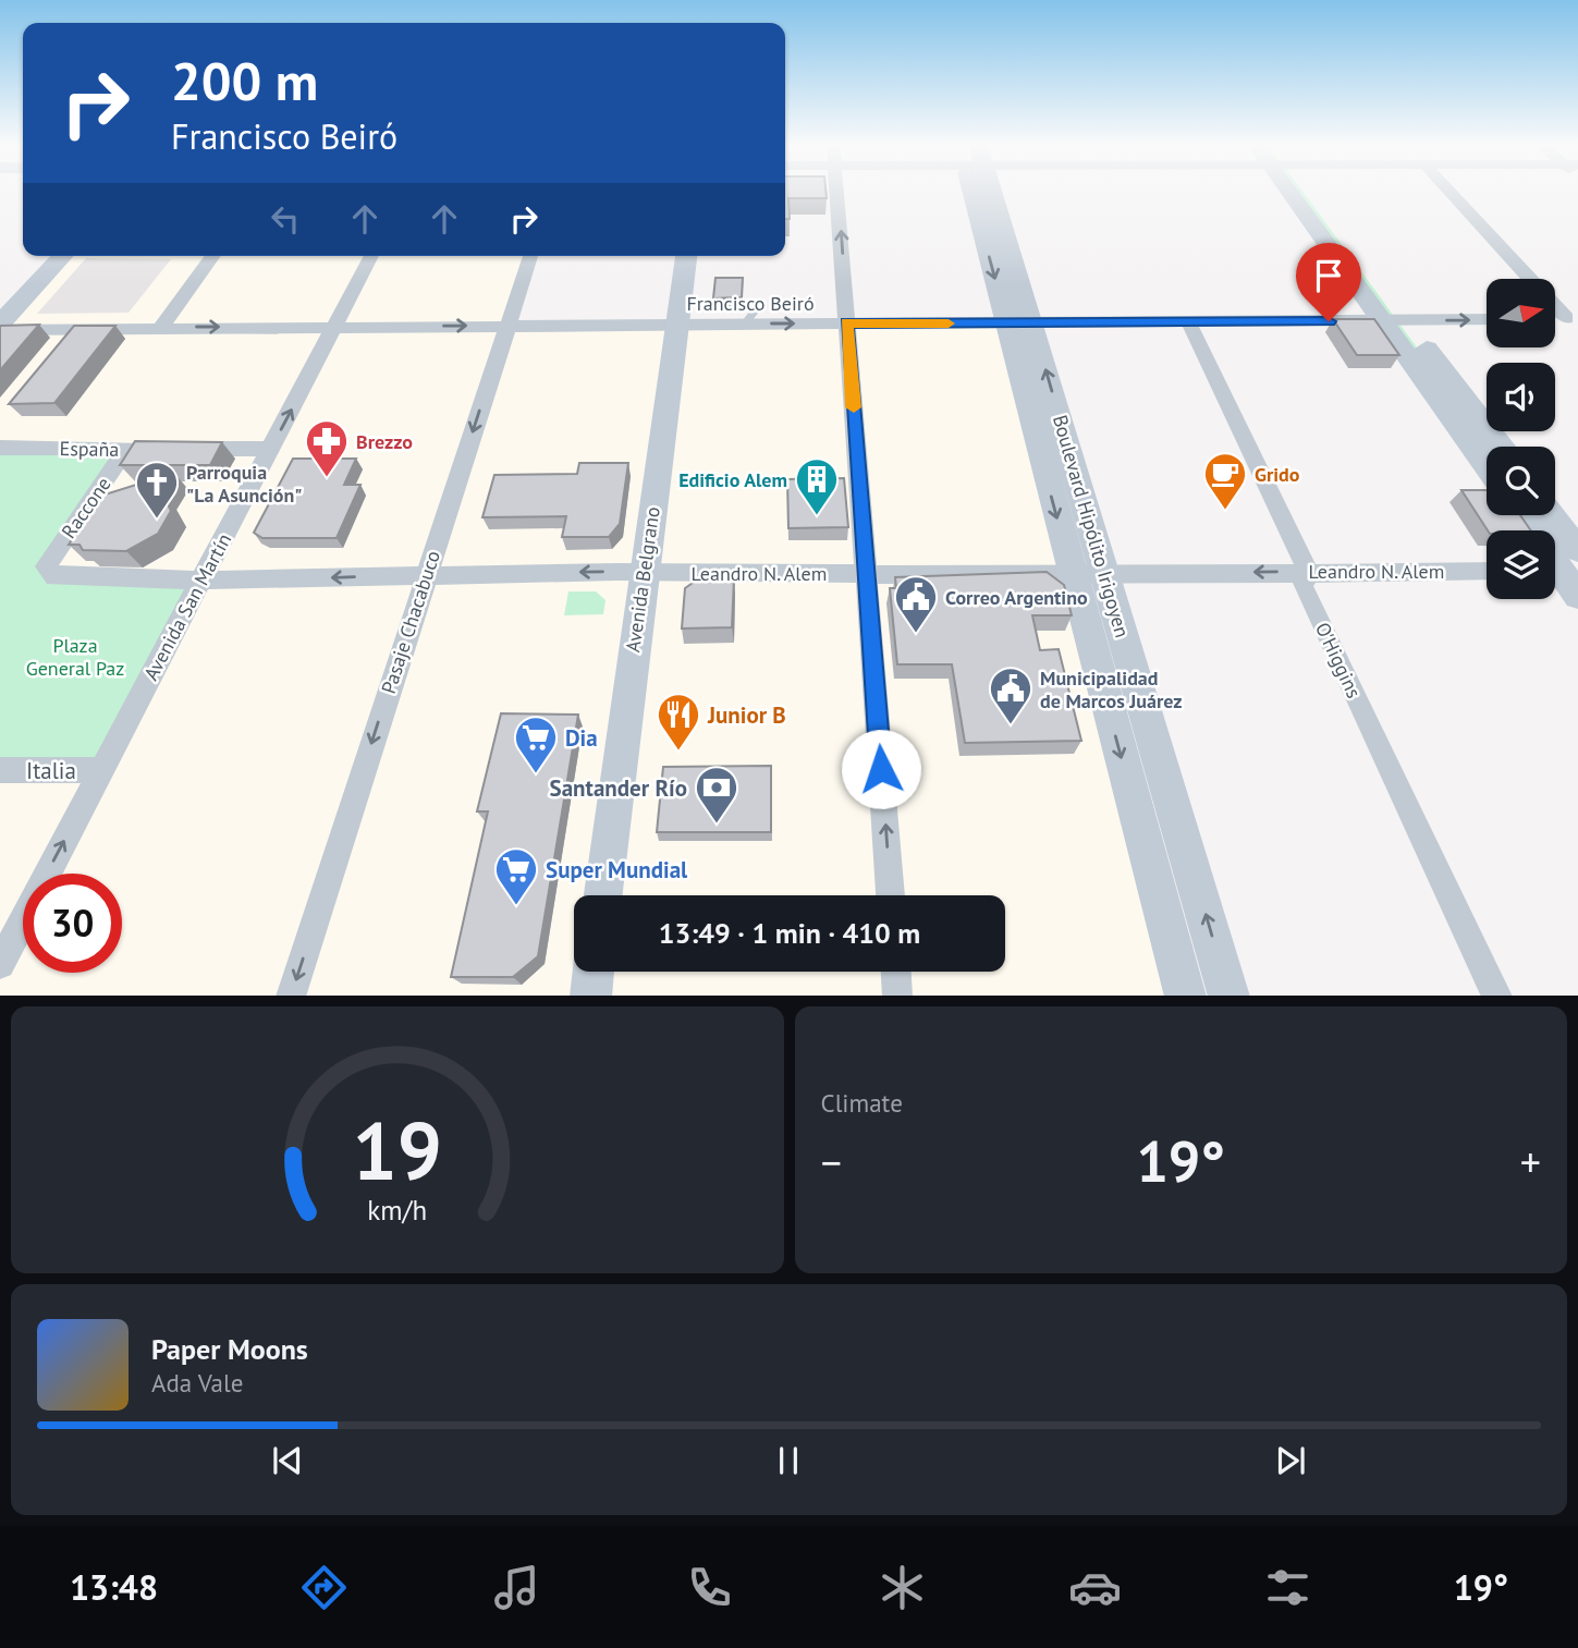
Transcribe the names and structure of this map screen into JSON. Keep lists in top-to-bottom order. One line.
{"streets":{"street":["Francisco Beiró","España","Raccone","Boulevard Hipólito Irigoyen","Leandro N. Alem","Avenida Belgrano","Avenida San Martín","Pasaje Chacabuco","O'Higgins","Italia"]},"crossings":[["Francisco Beiró","Boulevard Hipólito Irigoyen"],["Francisco Beiró","Avenida Belgrano"],["Francisco Beiró","Avenida San Martín"],["Francisco Beiró","Pasaje Chacabuco"],["Francisco Beiró","O'Higgins"],["España","Raccone"],["Raccone","Leandro N. Alem"],["Boulevard Hipólito Irigoyen","Leandro N. Alem"],["Leandro N. Alem","Avenida Belgrano"],["Leandro N. Alem","Avenida San Martín"],["Leandro N. Alem","Pasaje Chacabuco"],["Leandro N. Alem","O'Higgins"],["Avenida San Martín","Italia"]],"one_way":["Francisco Beiró","Leandro N. Alem","Avenida San Martín","Pasaje Chacabuco"],"parks":["Plaza General Paz"],"places":{"pharmacy":["Brezzo"],"cafe":["Grido"],"building":["Edificio Alem"],"church":["Parroquia \"La Asunción\""],"public building":["Correo Argentino","Municipalidad de Marcos Juárez"],"restaurant":["Junior B"],"supermarket":["Dia","Super Mundial"],"bank":["Santander Río"]},"north":"right","page":{"turn":["200 m","Francisco Beiró"],"limit":"30","trip":"13:49 · 1 min · 410 m","tile":"Climate","heat":["−","19°","+"],"song":["Paper Moons","Ada Vale"],"tabs":["13:48","19°"],"gauge":["19","km/h"]}}
